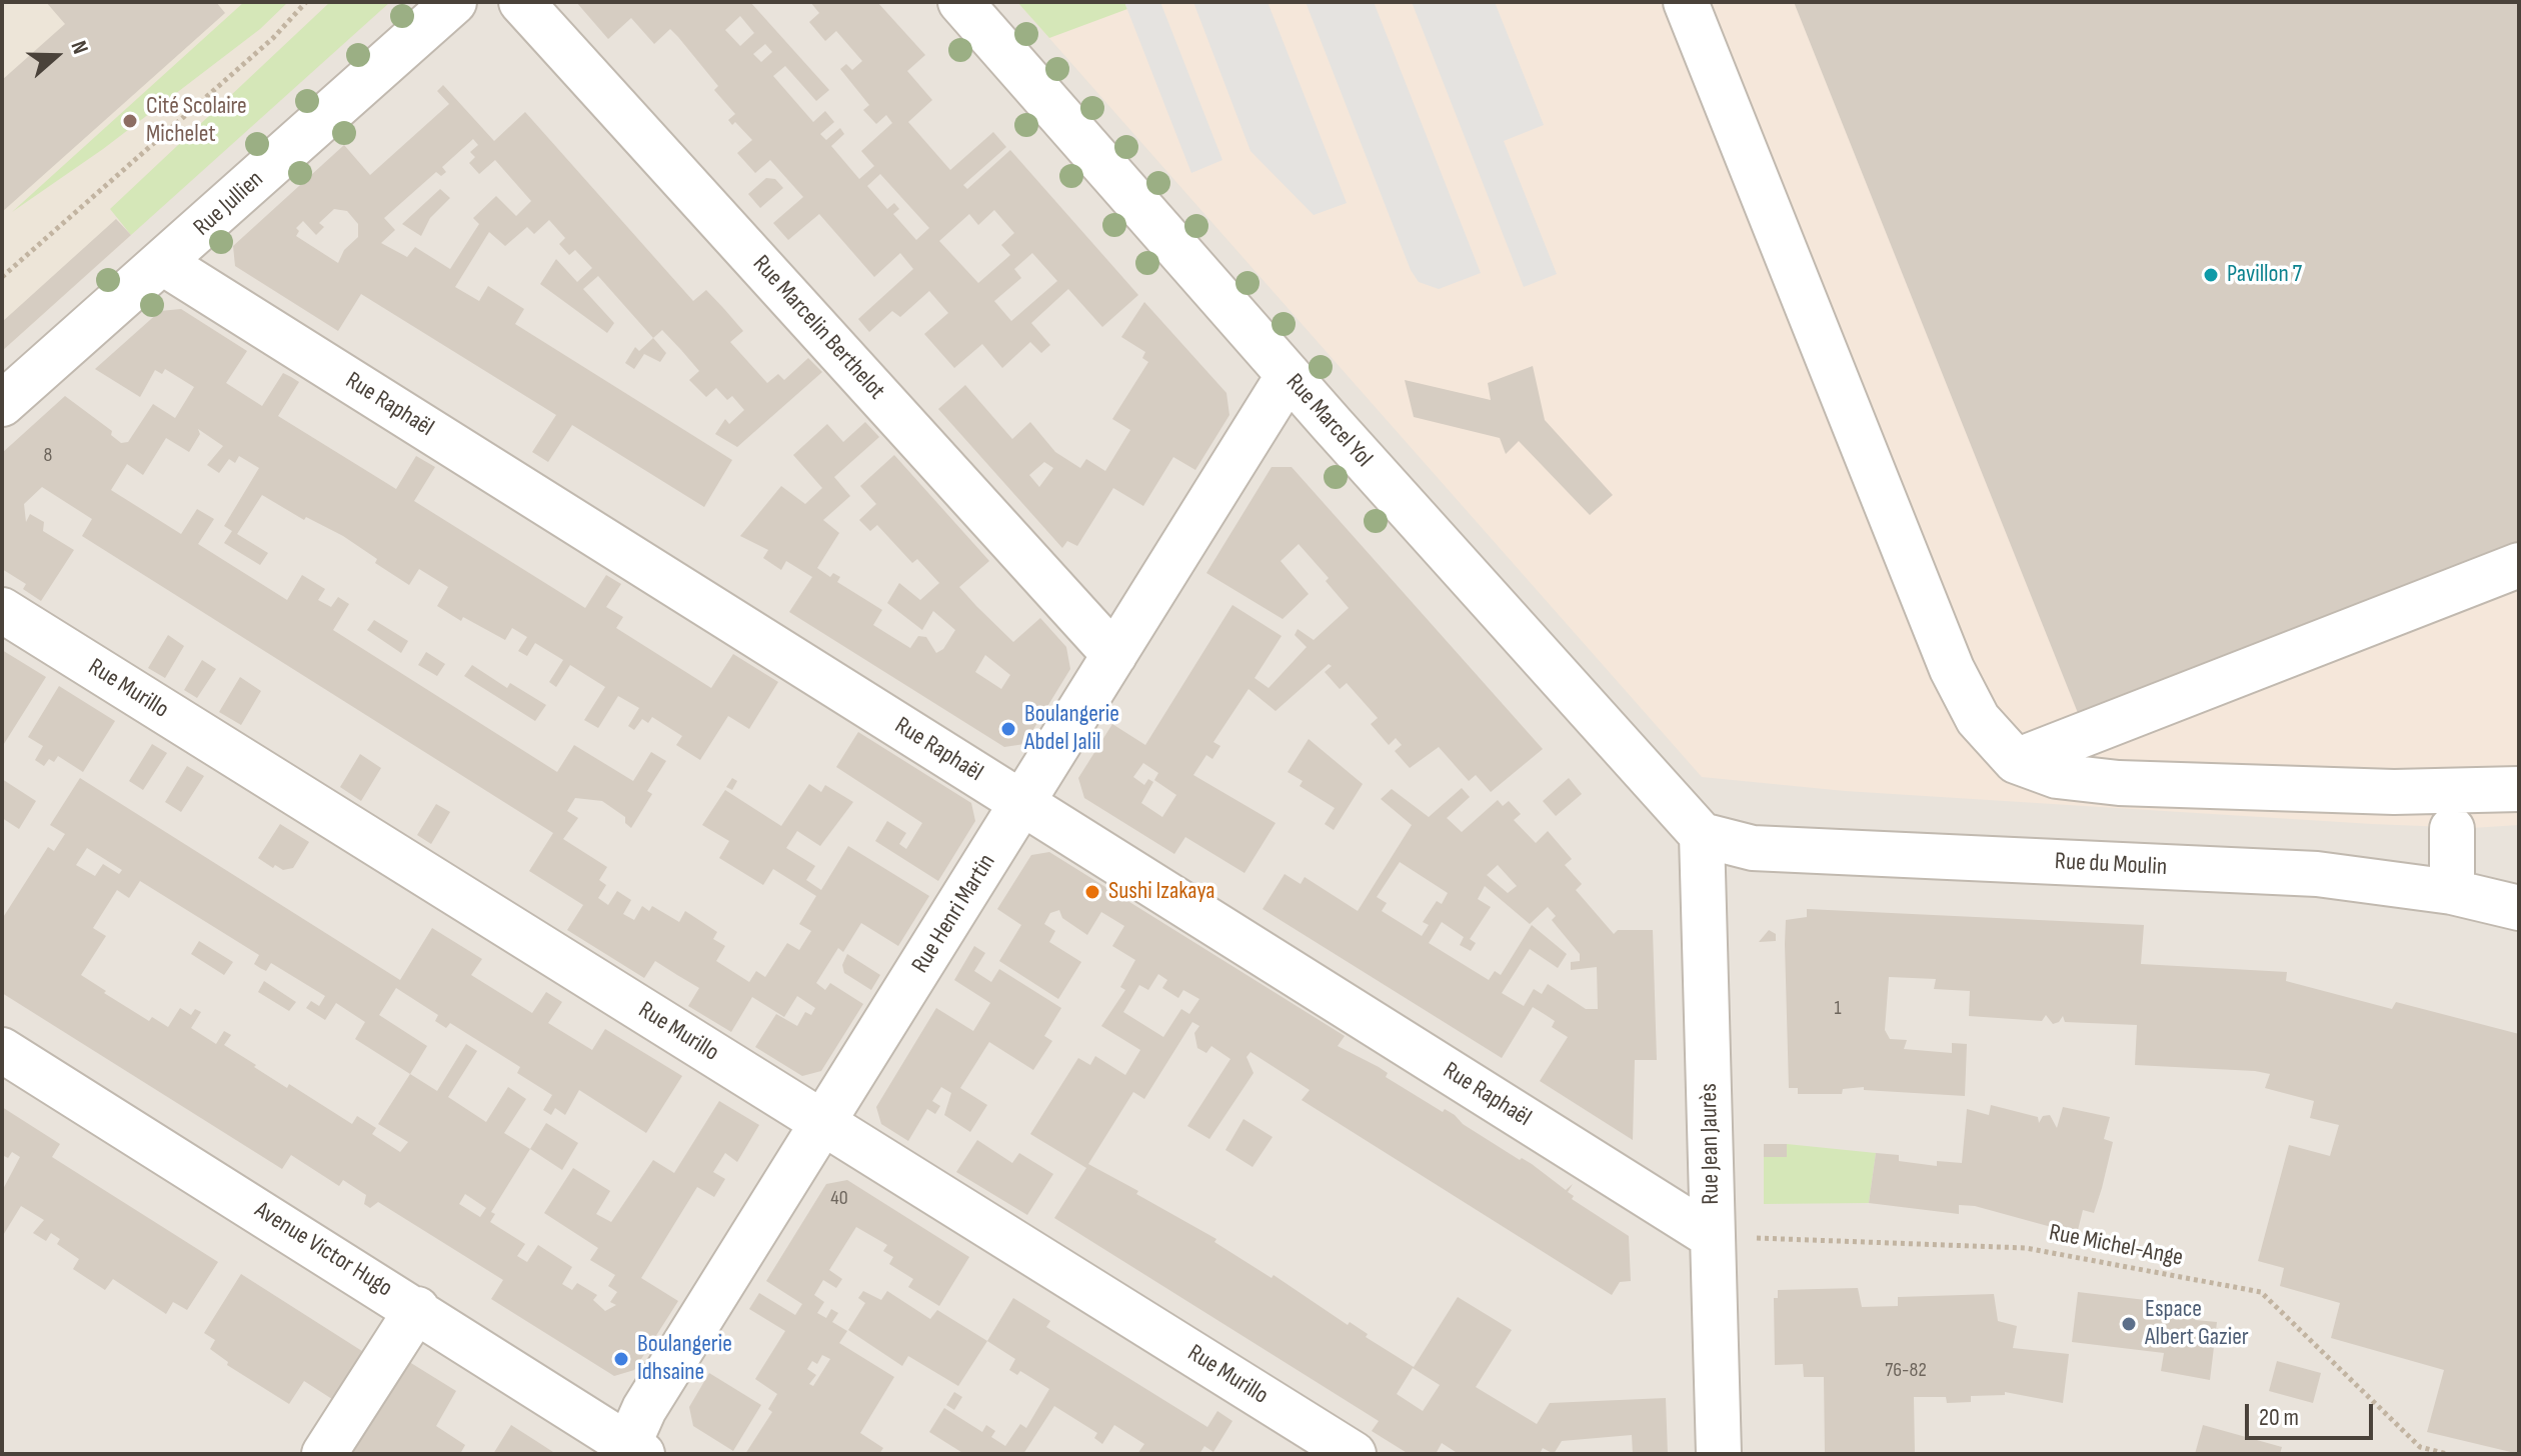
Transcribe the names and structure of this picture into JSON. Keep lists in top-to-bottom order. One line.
{"streets":{"street":["Rue Jullien","Rue Marcelin Berthelot","Rue Raphaël","Rue Marcel Yol","Rue Murillo","Rue du Moulin","Rue Henri Martin","Rue Jean Jaurès","Avenue Victor Hugo"],"path":["Rue Michel-Ange"]},"crossings":[["Rue Jullien","Rue Raphaël"],["Rue Marcelin Berthelot","Rue Henri Martin"],["Rue Raphaël","Rue Henri Martin"],["Rue Raphaël","Rue Jean Jaurès"],["Rue Raphaël","Rue Michel-Ange"],["Rue Marcel Yol","Rue du Moulin"],["Rue Marcel Yol","Rue Henri Martin"],["Rue Marcel Yol","Rue Jean Jaurès"],["Rue Murillo","Rue Henri Martin"],["Rue du Moulin","Rue Jean Jaurès"],["Rue Henri Martin","Avenue Victor Hugo"],["Rue Jean Jaurès","Rue Michel-Ange"]],"places":["Cité Scolaire Michelet","Pavillon 7","Boulangerie Abdel Jalil","Sushi Izakaya","Espace Albert Gazier","Boulangerie Idhsaine"],"house_numbers":["8","1","40","76-82"],"scale_bar":"20 m","north":"right"}
